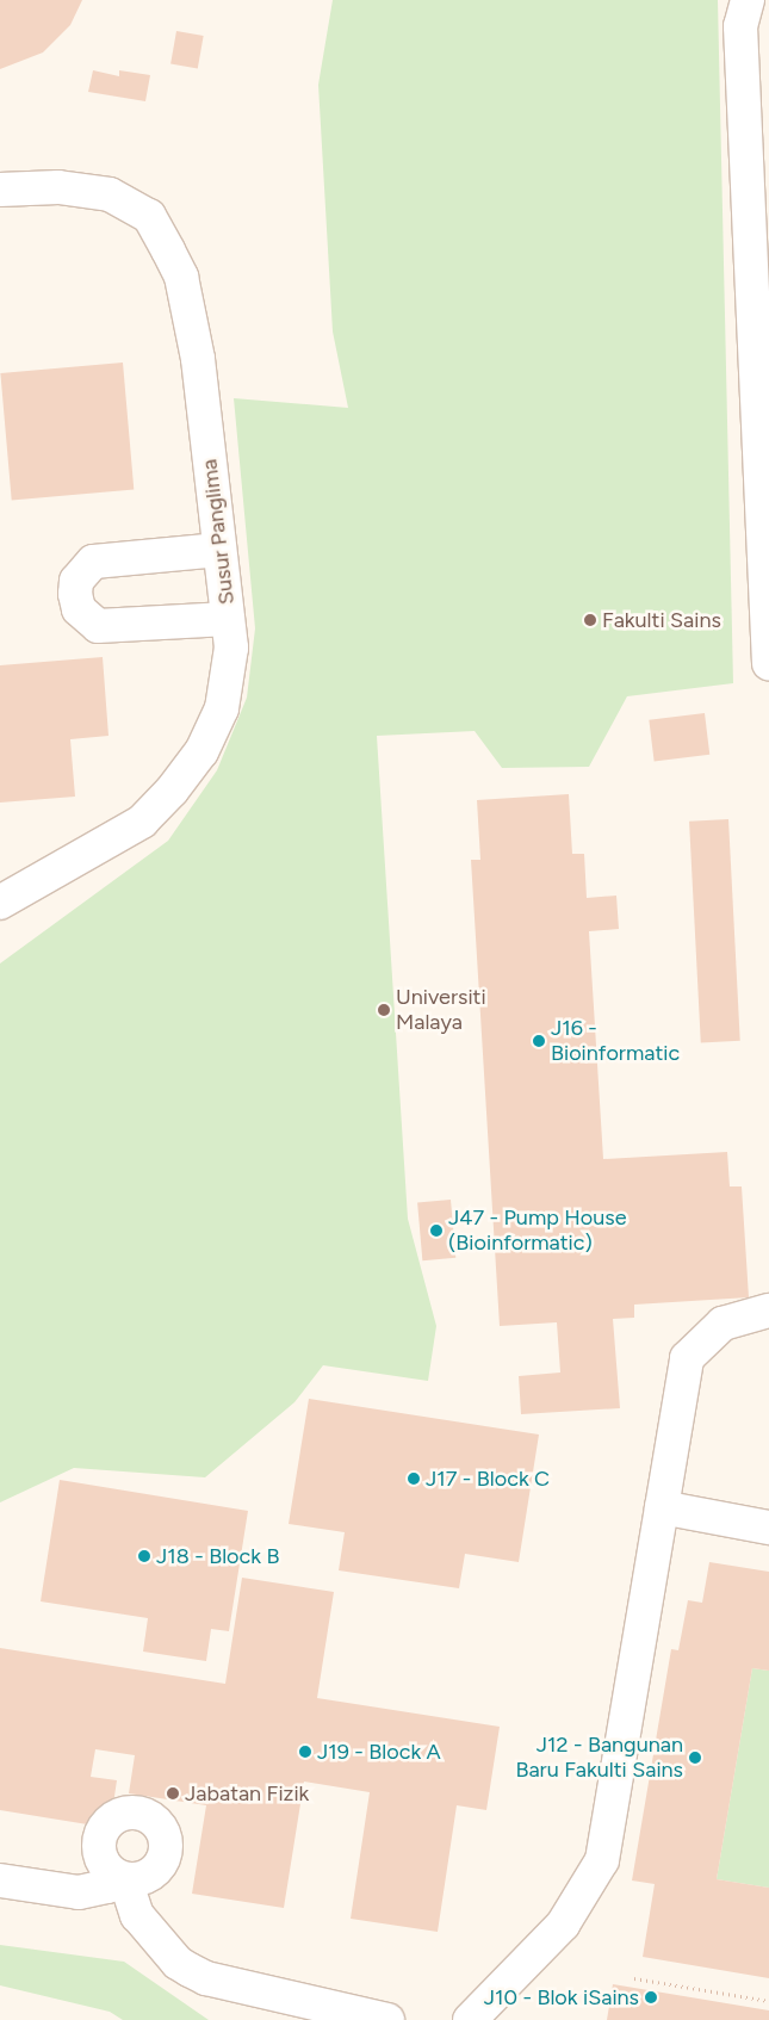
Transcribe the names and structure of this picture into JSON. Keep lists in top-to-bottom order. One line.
{"streets":{"lane":["Susur Panglima"]},"places":["Fakulti Sains","Universiti Malaya","J16 - Bioinformatic","J47 - Pump House (Bioinformatic)","J17 - Block C","J18 - Block B","J19 - Block A","J12 - Bangunan Baru Fakulti Sains","Jabatan Fizik","J10 - Blok iSains"]}
